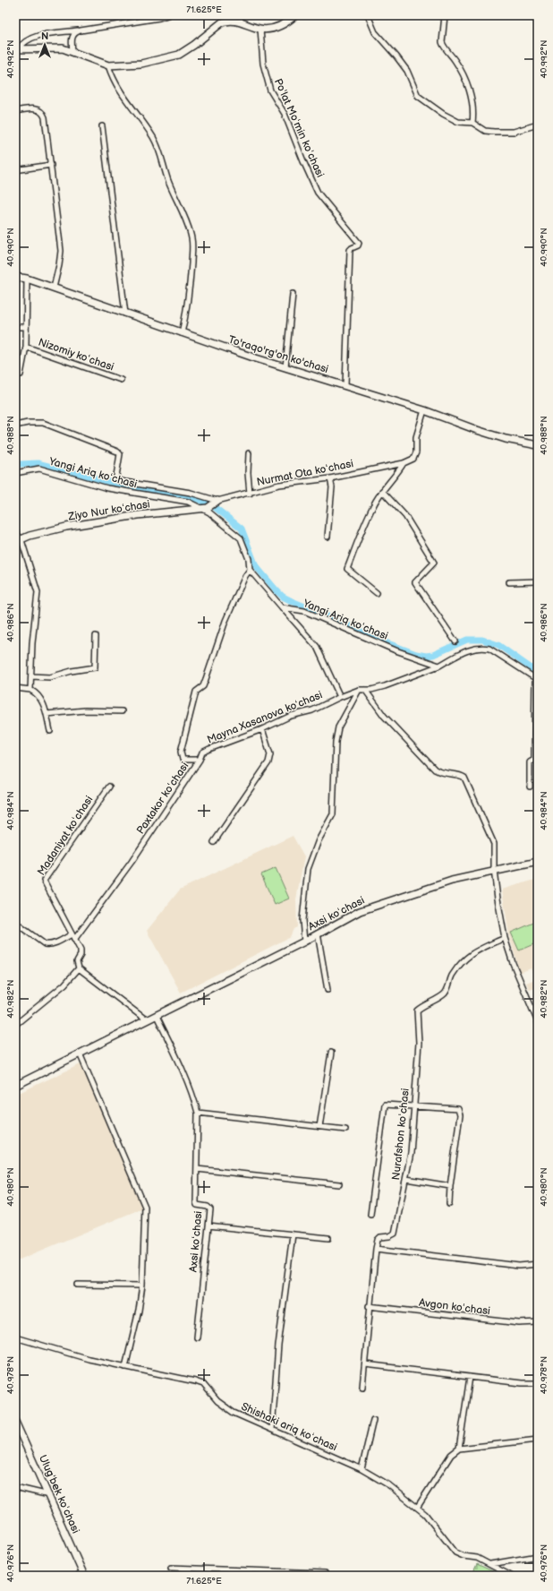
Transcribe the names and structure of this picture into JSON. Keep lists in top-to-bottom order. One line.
{"streets":{"street":["Poʻlat Moʻmin koʻchasi","Nizomiy koʻchasi","To'raqo'rg'on ko'chasi","Yangi Ariq koʻchasi","Nurmat Ota koʻchasi","Ziyo Nur koʻchasi","Mayna Xasanova koʻchasi","Paxtakor koʻchasi","Madaniyat koʻchasi","Axsi koʻchasi","Nurafshon koʻchasi","Avgon koʻchasi","Shishaki ariq koʻchasi","Ulugʻbek koʻchasi"]},"crossings":[["Poʻlat Moʻmin koʻchasi","To'raqo'rg'on ko'chasi"],["Nizomiy koʻchasi","To'raqo'rg'on ko'chasi"],["To'raqo'rg'on ko'chasi","Nurmat Ota koʻchasi"],["Yangi Ariq koʻchasi","Ziyo Nur koʻchasi"],["Yangi Ariq koʻchasi","Mayna Xasanova koʻchasi"],["Yangi Ariq koʻchasi","Paxtakor koʻchasi"],["Mayna Xasanova koʻchasi","Paxtakor koʻchasi"],["Paxtakor koʻchasi","Madaniyat koʻchasi"]],"north":"top","coordinates":["71.625°E","40.992°N","40.990°N","40.988°N","40.986°N","40.984°N","40.982°N","40.980°N","40.978°N","40.976°N"]}
